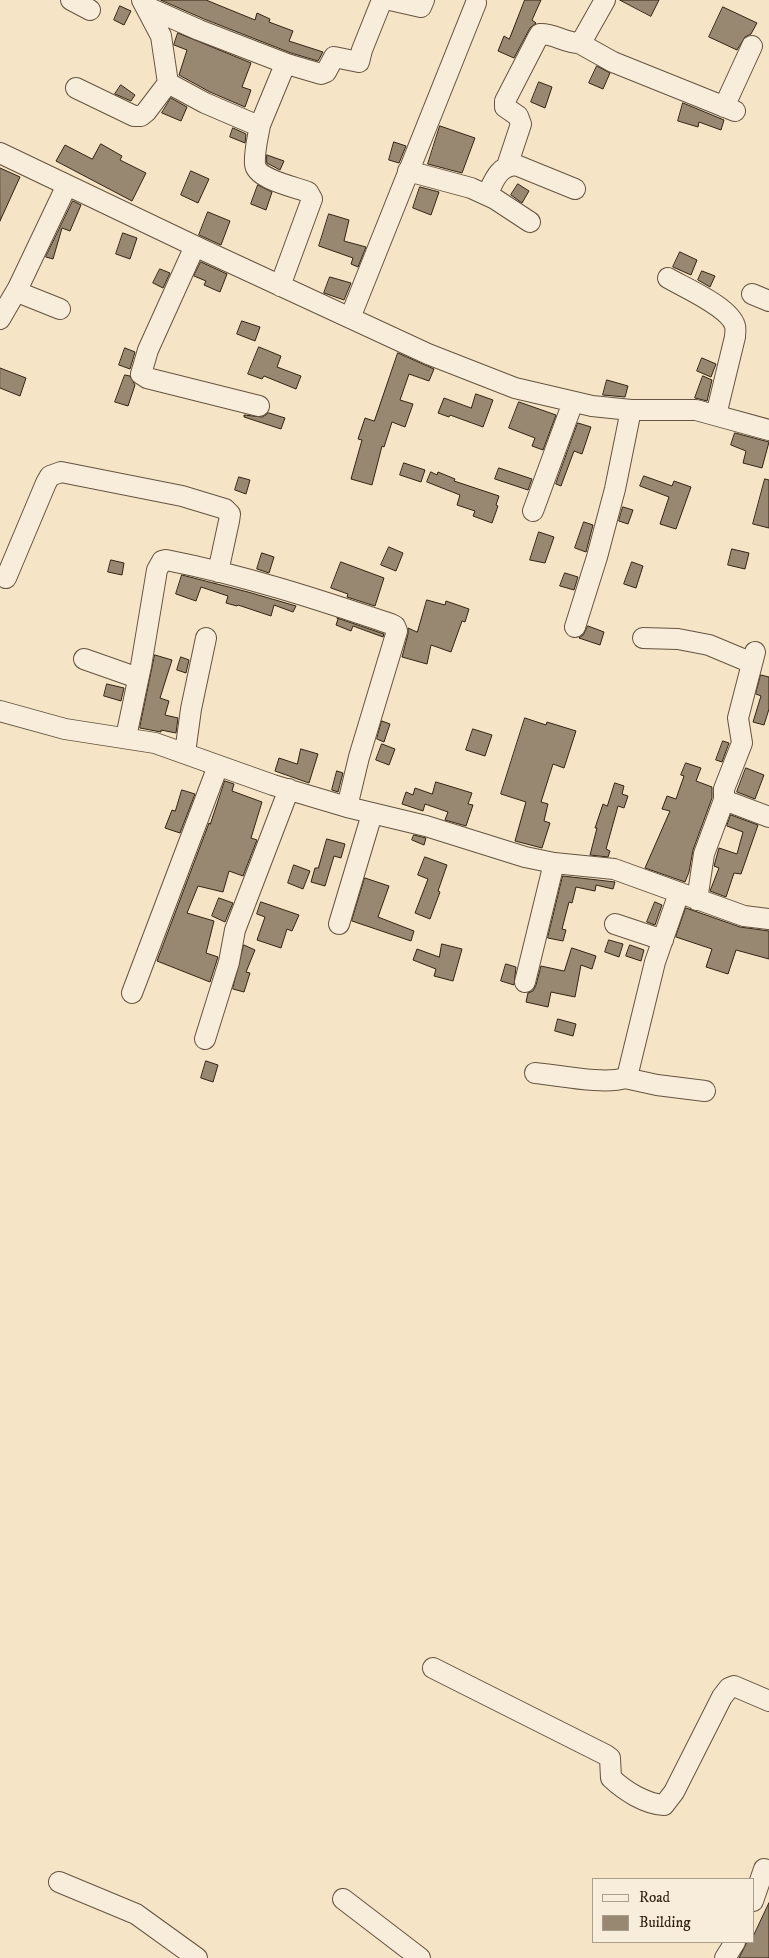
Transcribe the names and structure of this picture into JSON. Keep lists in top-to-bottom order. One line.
{"legend":["Road","Building"]}
